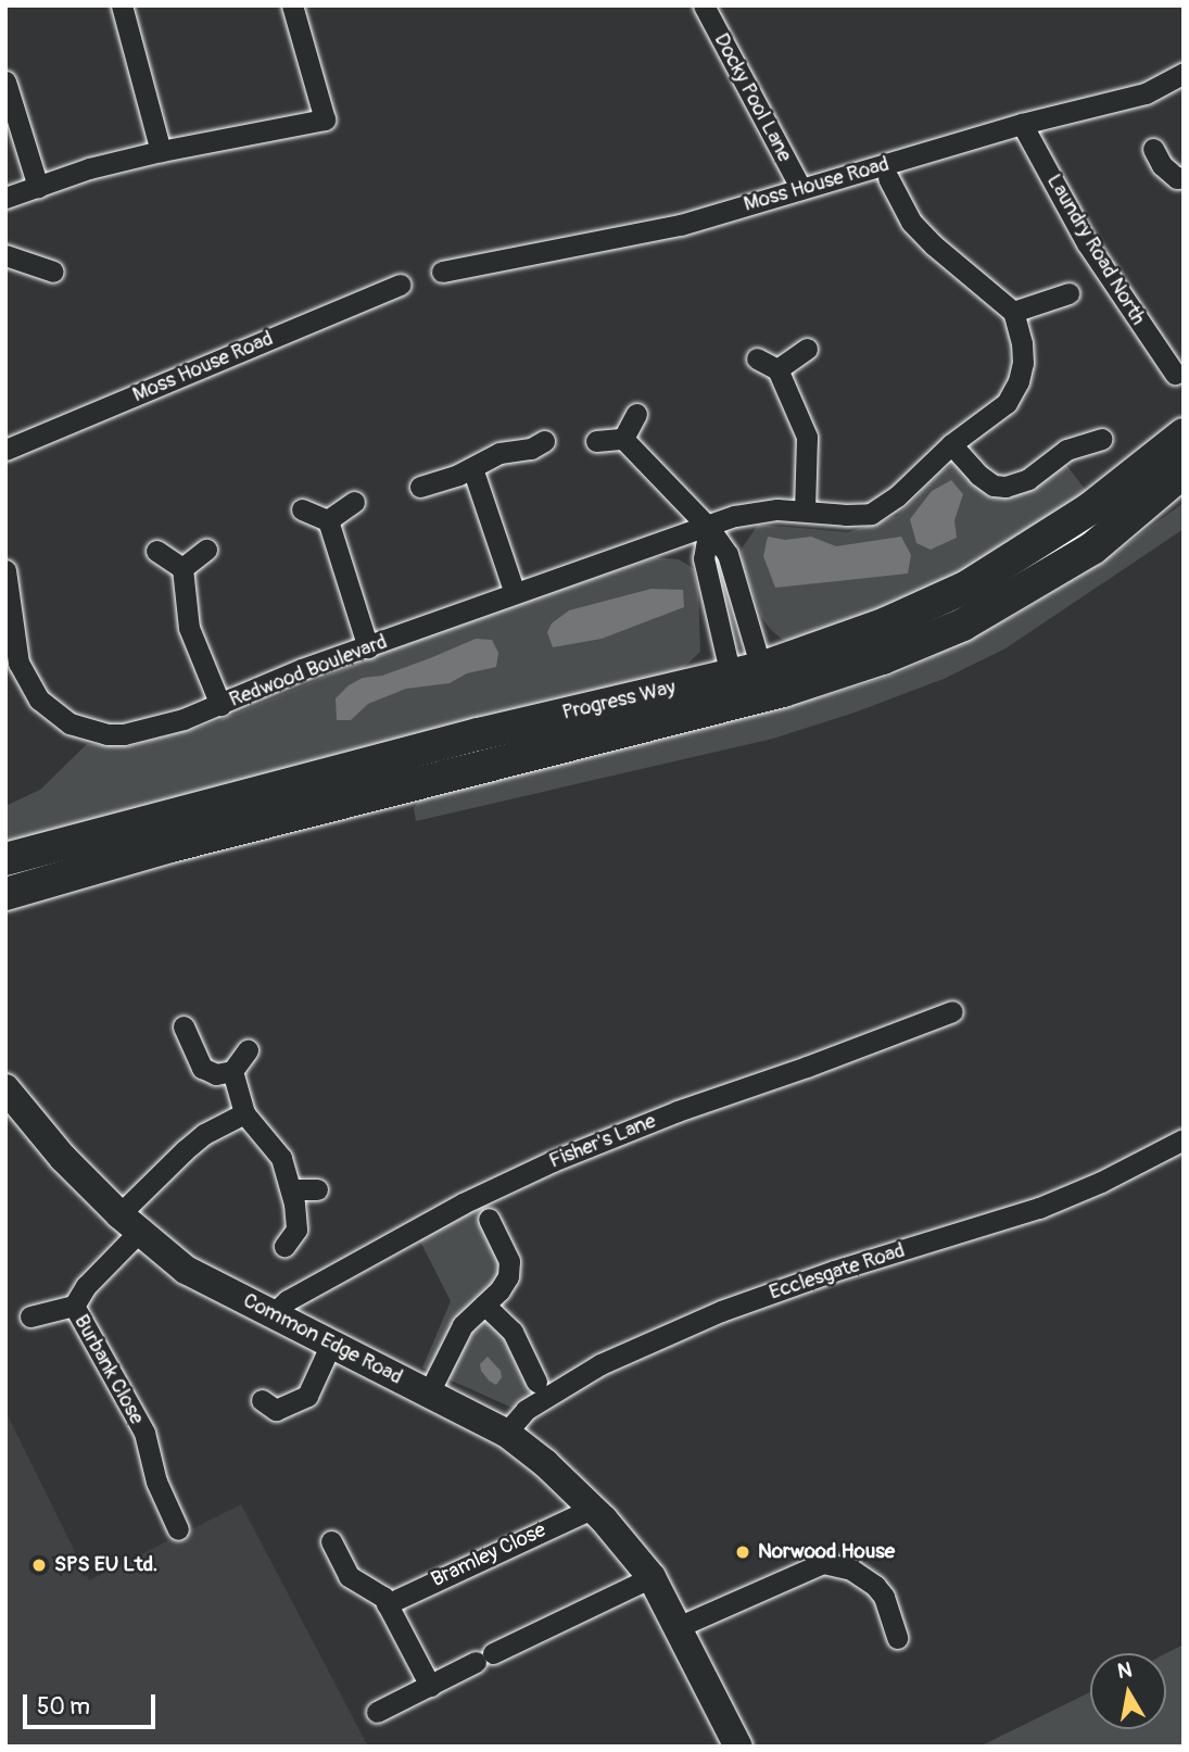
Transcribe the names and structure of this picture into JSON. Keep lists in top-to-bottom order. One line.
{"streets":{"main road":["Progress Way","Common Edge Road"],"street":["Docky Pool Lane","Moss House Road","Laundry Road North","Redwood Boulevard","Fisher's Lane","Ecclesgate Road","Burbank Close","Bramley Close"]},"crossings":[["Docky Pool Lane","Moss House Road"],["Moss House Road","Laundry Road North"],["Fisher's Lane","Common Edge Road"],["Ecclesgate Road","Common Edge Road"],["Common Edge Road","Burbank Close"],["Common Edge Road","Bramley Close"]],"places":["Norwood House","SPS EU Ltd."],"scale_bar":"50 m","north":"top"}
